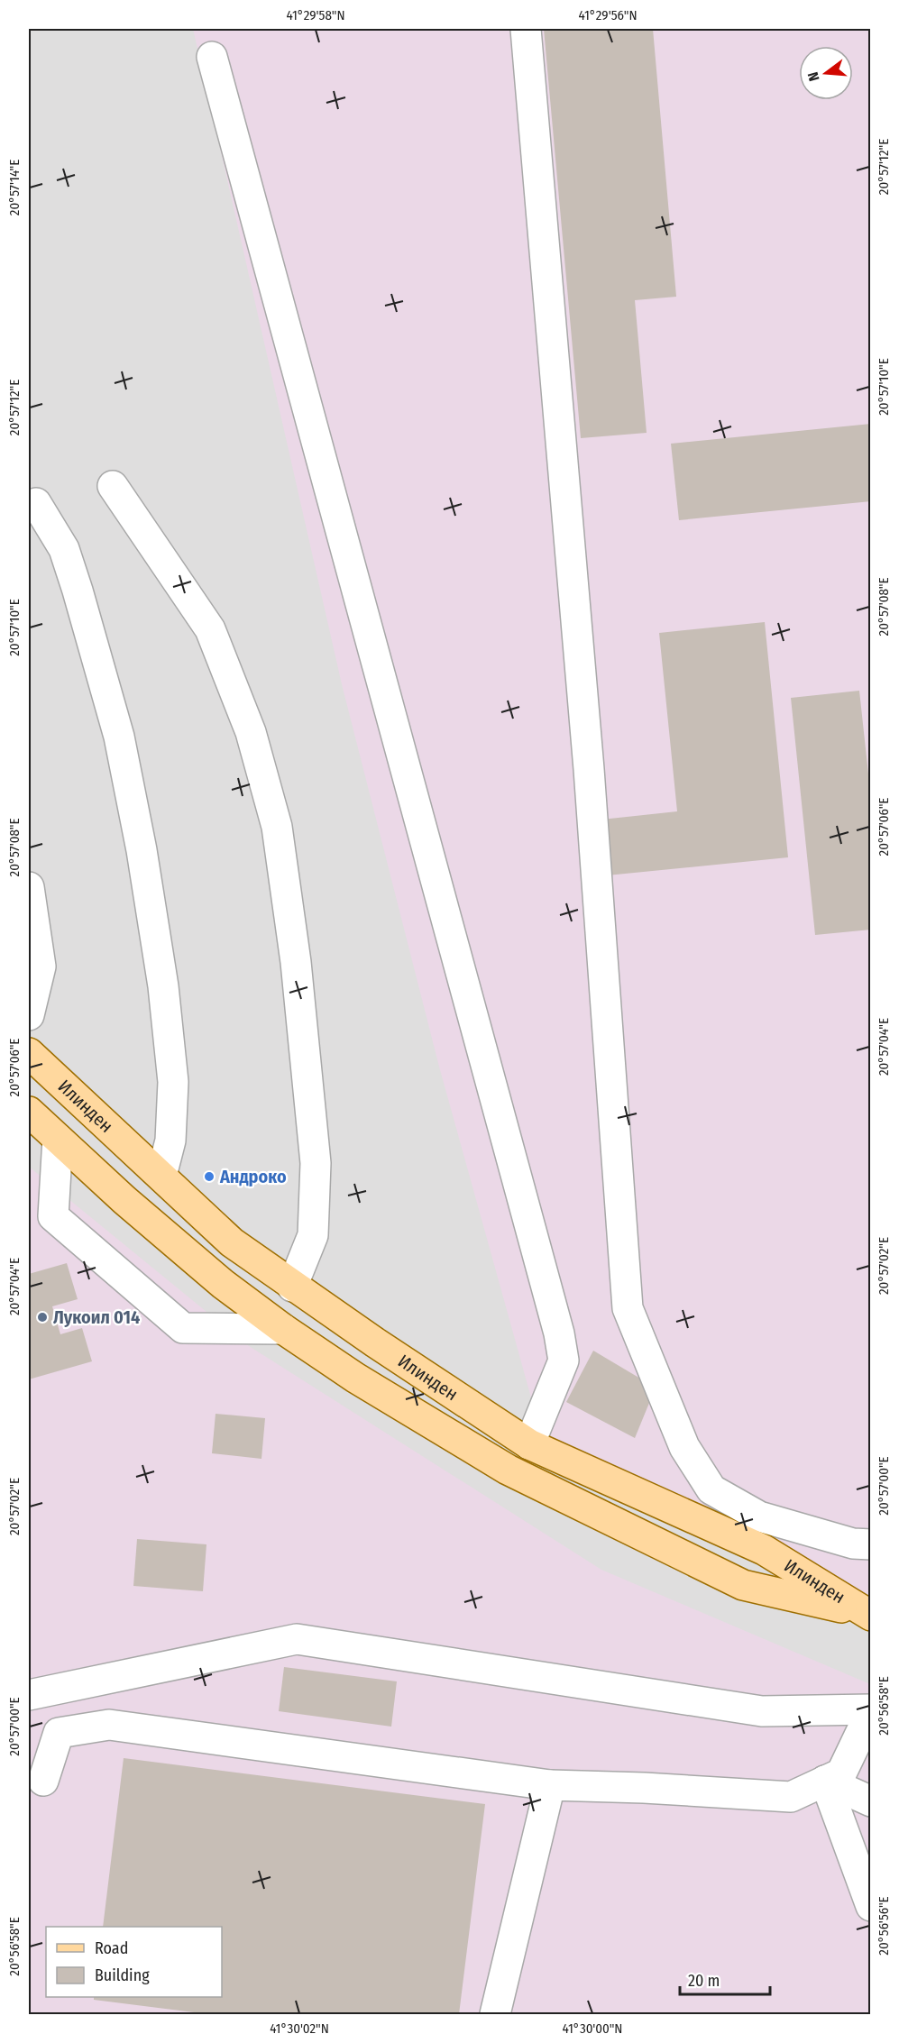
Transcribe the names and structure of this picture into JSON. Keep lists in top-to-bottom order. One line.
{"streets":{"main road":["Илинден"]},"places":["Андроко","Лукоил 014"],"legend":["Road","Building"],"scale_bar":"20 m","north":"left","coordinates":["41°29'58\"N","41°29'56\"N","20°57'12\"E","20°57'14\"E","20°57'10\"E","20°57'08\"E","20°57'06\"E","20°57'04\"E","20°57'02\"E","20°57'00\"E","20°56'58\"E","20°56'56\"E","41°30'02\"N","41°30'00\"N"]}
